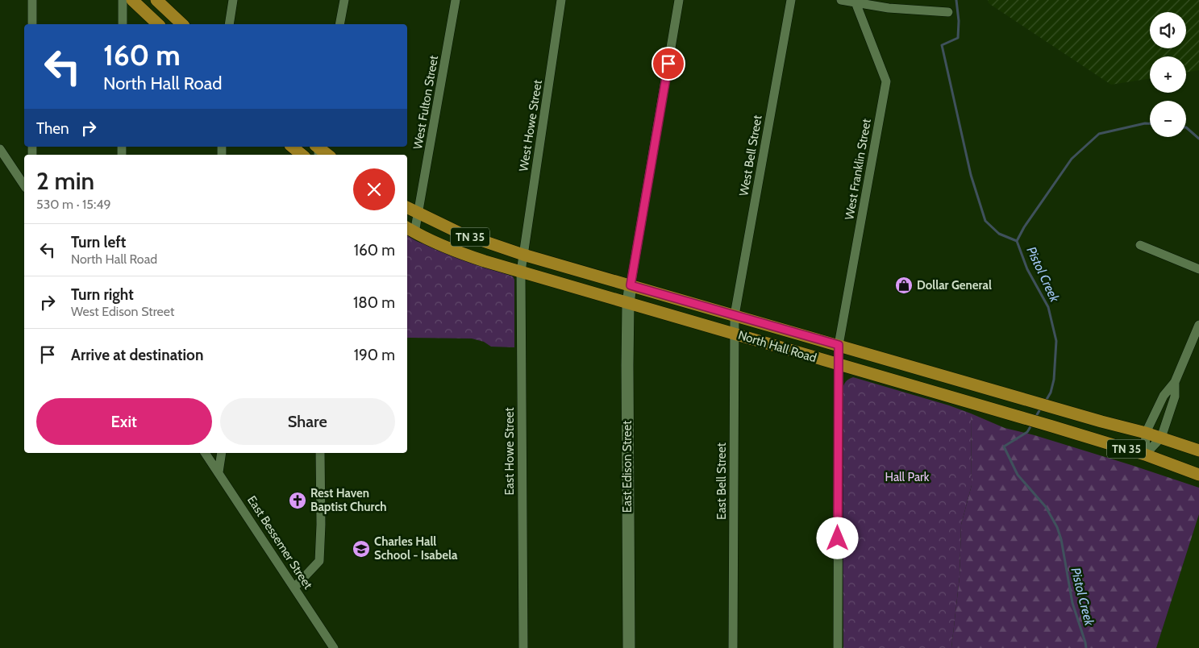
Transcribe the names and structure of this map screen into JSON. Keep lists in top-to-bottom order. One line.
{"streets":{"main road":["TN 35","North Hall Road"],"street":["West Fulton Street","West Howe Street","West Bell Street","West Franklin Street","East Howe Street","East Edison Street","East Bell Street","East Bessemer Street"]},"crossings":[["West Fulton Street","North Hall Road"],["West Howe Street","North Hall Road"],["West Howe Street","East Howe Street"],["West Bell Street","North Hall Road"],["West Bell Street","East Bell Street"],["West Franklin Street","North Hall Road"],["North Hall Road","East Howe Street"],["North Hall Road","East Edison Street"],["North Hall Road","East Bell Street"]],"water":["Pistol Creek"],"parks":["Hall Park"],"places":{"shop":["Dollar General"],"church":["Rest Haven Baptist Church"],"school or university":["Charles Hall School - Isabela"]},"page":{"map_buttons":["+","−"],"turn":["160 m","North Hall Road"],"then":"Then","heading":["2 min","530 m · 15:49"],"list":[{"name":"Turn left","note":"North Hall Road","value":"160 m"},{"name":"Turn right","note":"West Edison Street","value":"180 m"},{"name":"Arrive at destination","value":"190 m"}],"buttons":["Exit","Share"]}}
